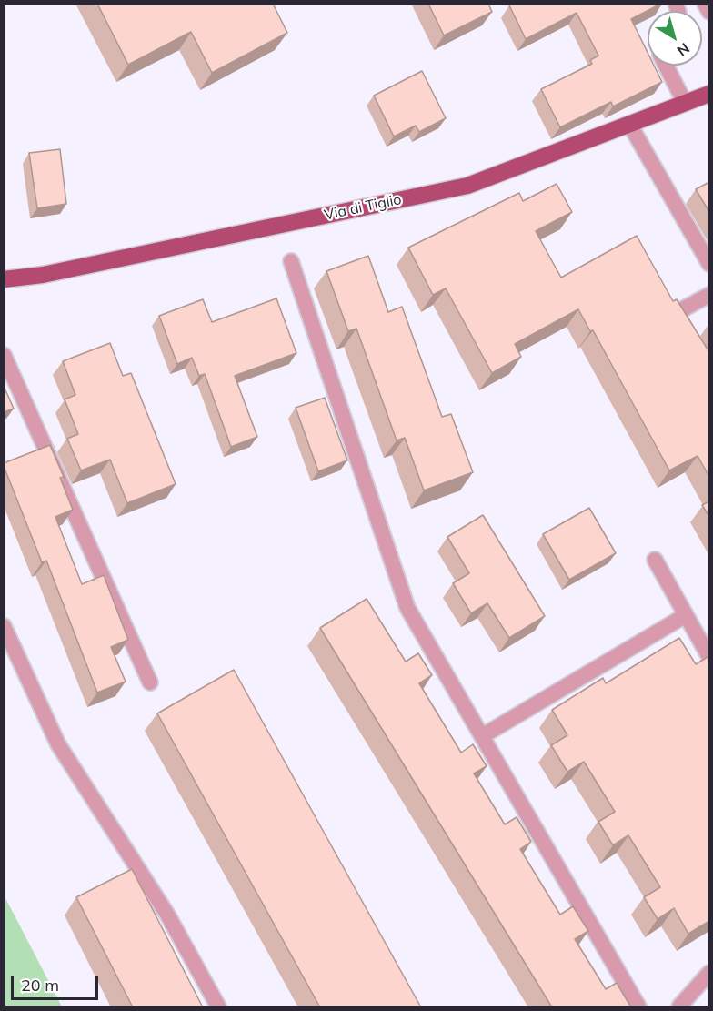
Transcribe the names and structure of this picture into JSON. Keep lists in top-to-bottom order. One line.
{"streets":{"main road":["Via di Tiglio"]},"scale_bar":"20 m","north":"bottom right"}
